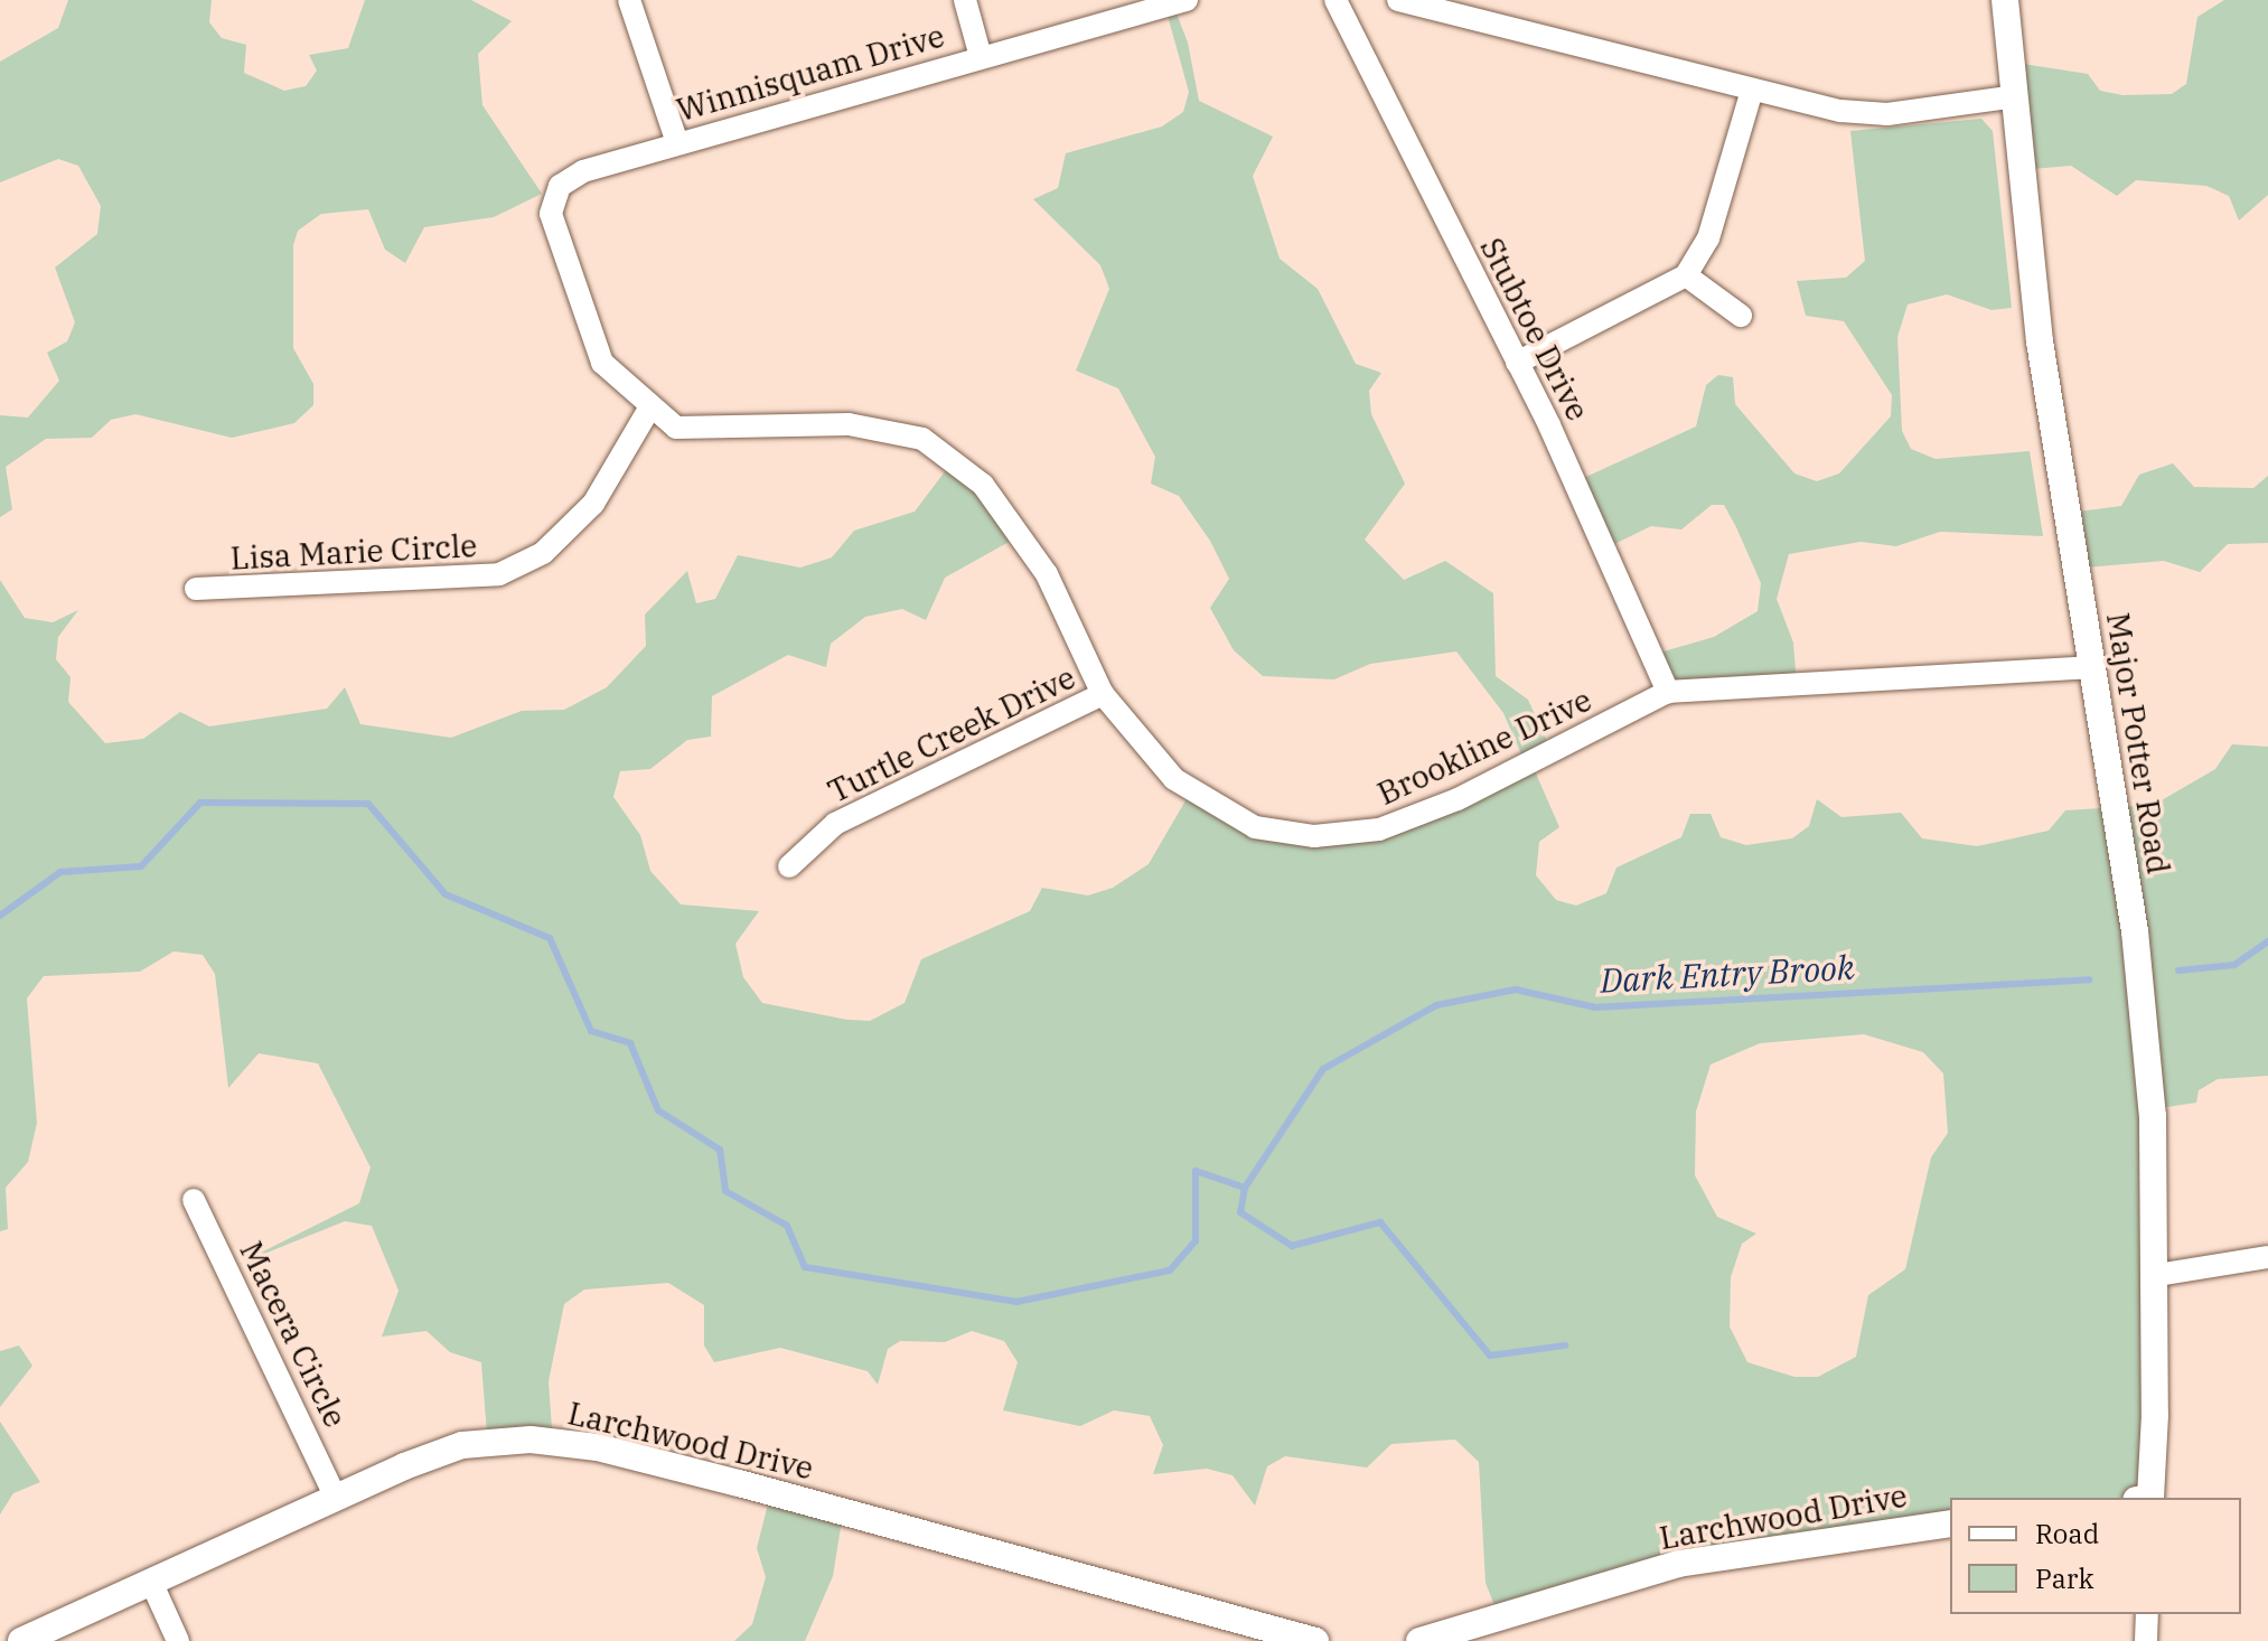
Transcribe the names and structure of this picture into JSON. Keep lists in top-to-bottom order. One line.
{"streets":{"street":["Winnisquam Drive","Stubtoe Drive","Lisa Marie Circle","Turtle Creek Drive","Major Potter Road","Brookline Drive","Macera Circle","Larchwood Drive"]},"crossings":[["Winnisquam Drive","Brookline Drive"],["Stubtoe Drive","Brookline Drive"],["Lisa Marie Circle","Brookline Drive"],["Turtle Creek Drive","Brookline Drive"],["Major Potter Road","Brookline Drive"],["Macera Circle","Larchwood Drive"]],"water":["Dark Entry Brook"],"legend":["Road","Park"]}
